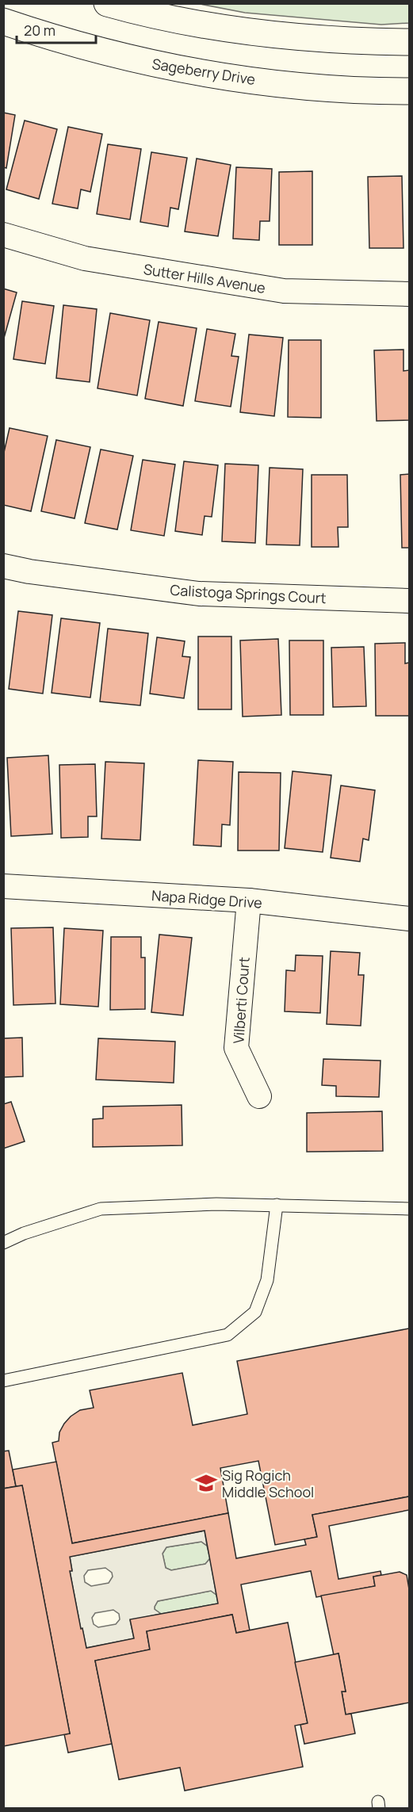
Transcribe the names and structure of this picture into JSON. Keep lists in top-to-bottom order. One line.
{"streets":{"street":["Sageberry Drive","Sutter Hills Avenue","Calistoga Springs Court","Napa Ridge Drive","Vilberti Court"]},"crossings":[["Napa Ridge Drive","Vilberti Court"]],"places":{"school or university":["Sig Rogich Middle School"]},"scale_bar":"20 m"}
